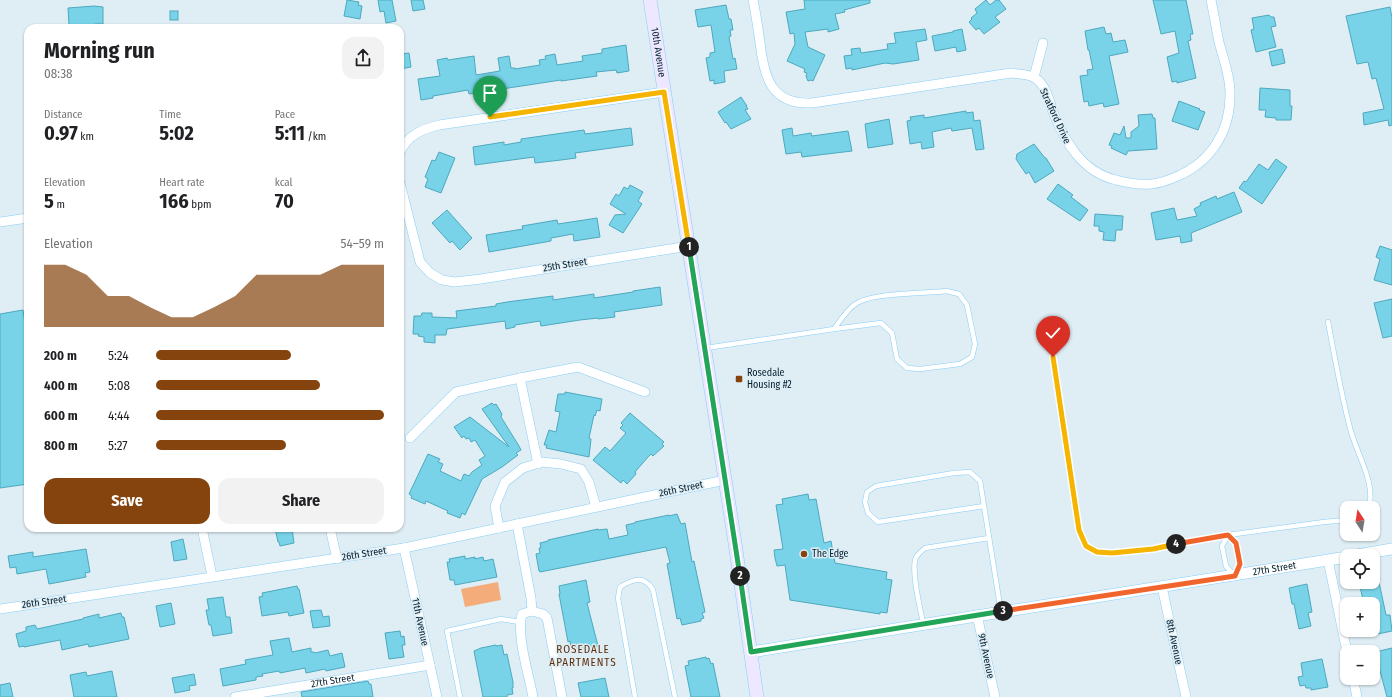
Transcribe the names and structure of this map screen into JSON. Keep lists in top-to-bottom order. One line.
{"streets":{"main road":["10th Avenue"],"street":["Stratford Drive","25th Street","26th Street","27th Street","11th Avenue","8th Avenue","9th Avenue"]},"crossings":[["10th Avenue","25th Street"],["10th Avenue","26th Street"],["10th Avenue","27th Street"],["26th Street","11th Avenue"],["27th Street","11th Avenue"],["27th Street","8th Avenue"],["27th Street","9th Avenue"]],"districts":["ROSEDALE APARTMENTS"],"places":{"transit":["Rosedale Housing #2"],"other":["The Edge"]},"north":"top","page":{"heading":["Morning run","08:38"],"stats":[["Distance","0.97 km"],["Time","5:02"],["Pace","5:11 /km"],["Elevation","5 m"],["Heart rate","166 bpm"],["kcal","70"]],"chart":["Elevation","54–59 m"],"pins":["1","4","2","3"],"list":[{"name":"200 m","note":"5:24"},{"name":"400 m","note":"5:08"},{"name":"600 m","note":"4:44"},{"name":"800 m","note":"5:27"}],"buttons":["Save","Share"],"map_buttons":["+","−"]}}
